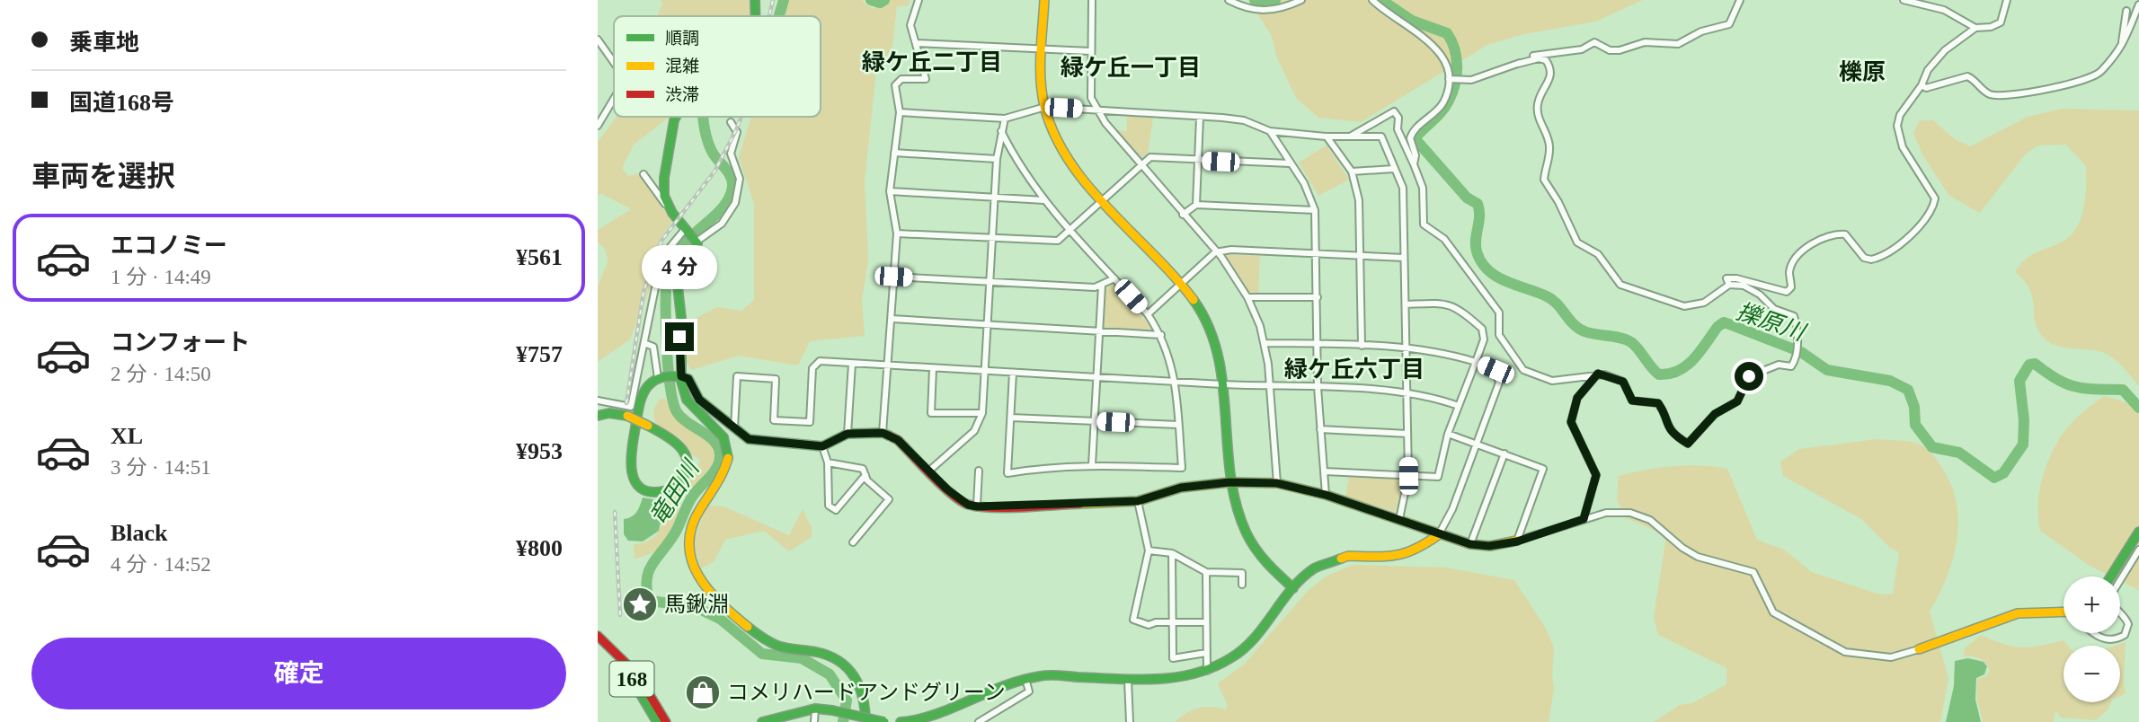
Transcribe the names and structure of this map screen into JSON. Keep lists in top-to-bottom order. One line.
{"streets":{"main road":["168"]},"districts":["緑ケ丘二丁目","緑ケ丘一丁目","櫟原","緑ケ丘六丁目"],"water":["擽原川","竜田川"],"places":{"place":["馬鍬淵"],"shop":["コメリハードアンドグリーン"]},"legend":["順調","混雑","渋滞"],"page":{"banner":["乗車地","国道168号"],"heading":"車両を選択","list":[{"name":"エコノミー","note":"1 分 · 14:49","value":"¥561"},{"name":"コンフォート","note":"2 分 · 14:50","value":"¥757"},{"name":"XL","note":"3 分 · 14:51","value":"¥953"},{"name":"Black","note":"4 分 · 14:52","value":"¥800"}],"bubble":"4 分","map_buttons":["+","−"],"buttons":"確定"}}
